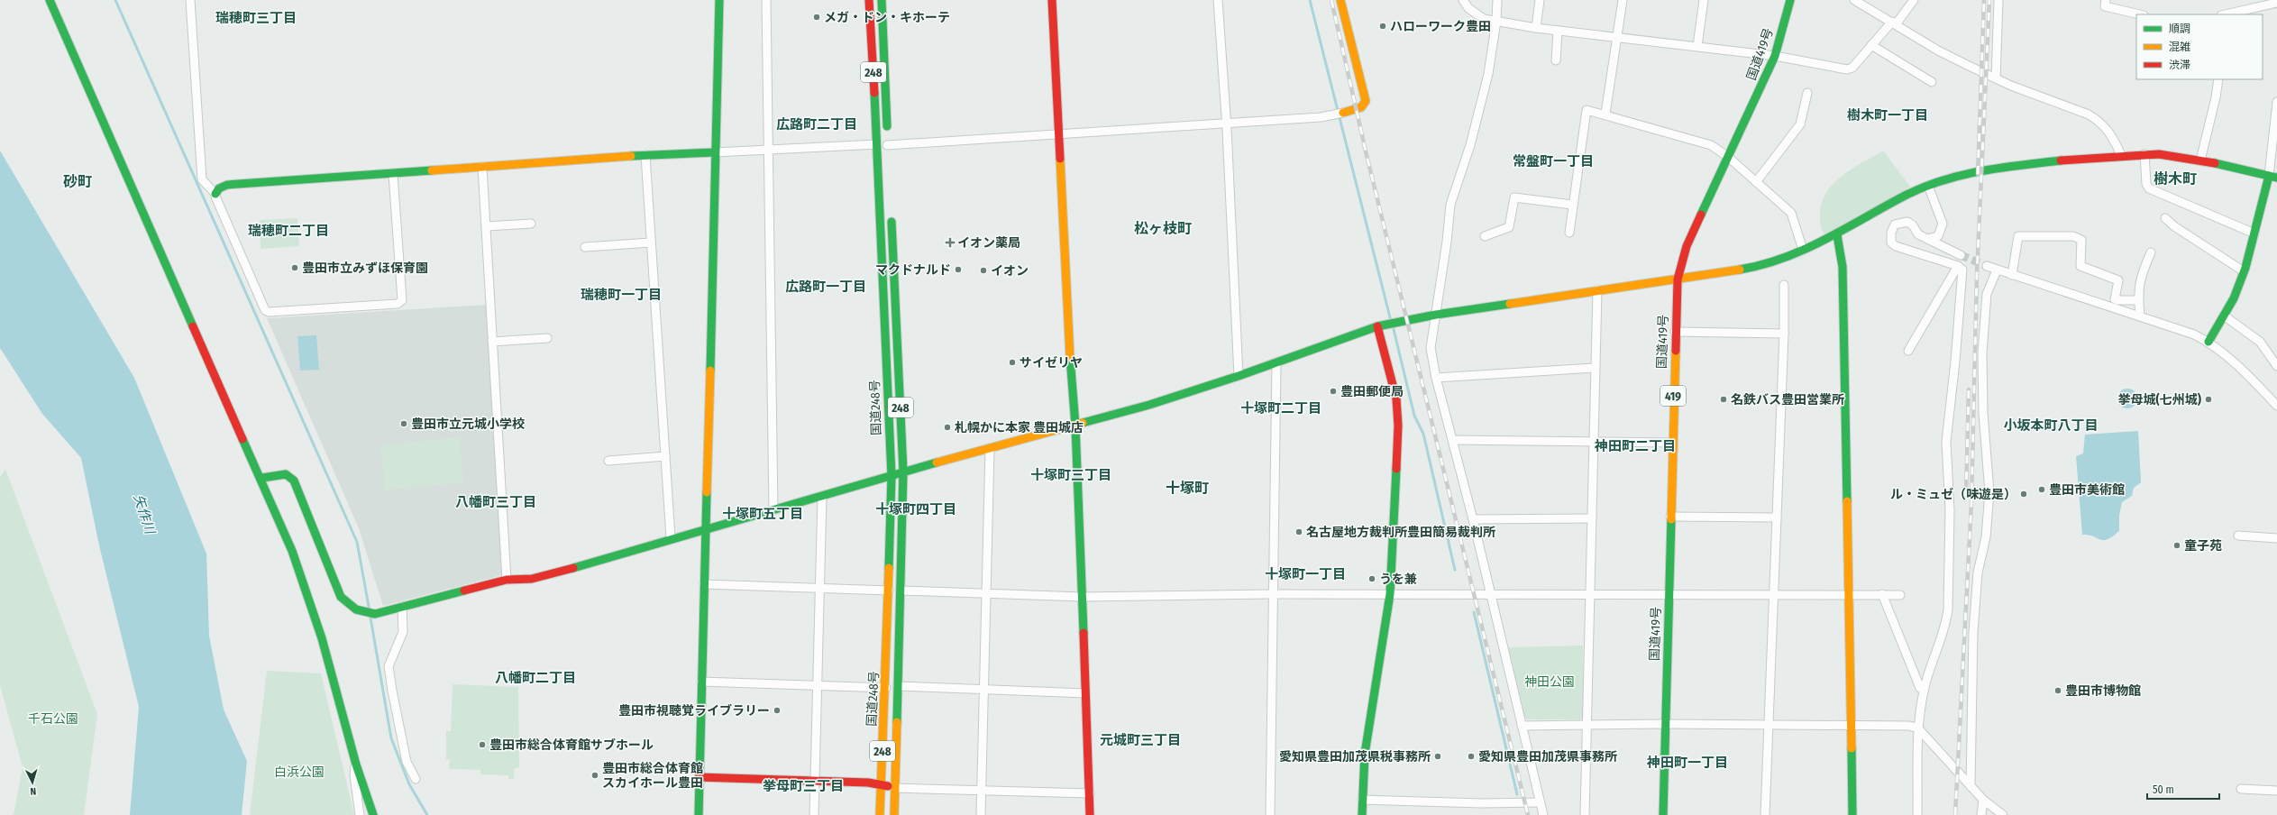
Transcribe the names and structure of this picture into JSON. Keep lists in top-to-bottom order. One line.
{"streets":{"main road":["国道419号","248","419","国道248号"]},"districts":["瑞穂町三丁目","樹木町一丁目","広路町二丁目","常盤町一丁目","樹木町","砂町","松ヶ枝町","瑞穂町二丁目","広路町一丁目","瑞穂町一丁目","十塚町二丁目","小坂本町八丁目","神田町二丁目","十塚町三丁目","十塚町","八幡町三丁目","十塚町四丁目","十塚町五丁目","十塚町一丁目","八幡町二丁目","元城町三丁目","神田町一丁目","挙母町三丁目"],"water":["矢作川"],"parks":["神田公園","千石公園","白浜公園"],"places":{"other":["メガ・ドン・キホーテ","ハローワーク豊田","豊田市立みずほ保育園","マクドナルド","イオン","サイゼリヤ","豊田郵便局","名鉄バス豊田営業所","挙母城(七州城)","豊田市立元城小学校","札幌かに本家 豊田城店","豊田市美術館","ル・ミュゼ（味遊是）","名古屋地方裁判所豊田簡易裁判所","童子苑","うを兼","豊田市博物館","豊田市視聴覚ライブラリー","豊田市総合体育館サブホール","愛知県豊田加茂県税事務所","愛知県豊田加茂県事務所","豊田市総合体育館 スカイホール豊田"],"health":["イオン薬局"]},"legend":["順調","混雑","渋滞"],"scale_bar":"50 m","north":"bottom"}
